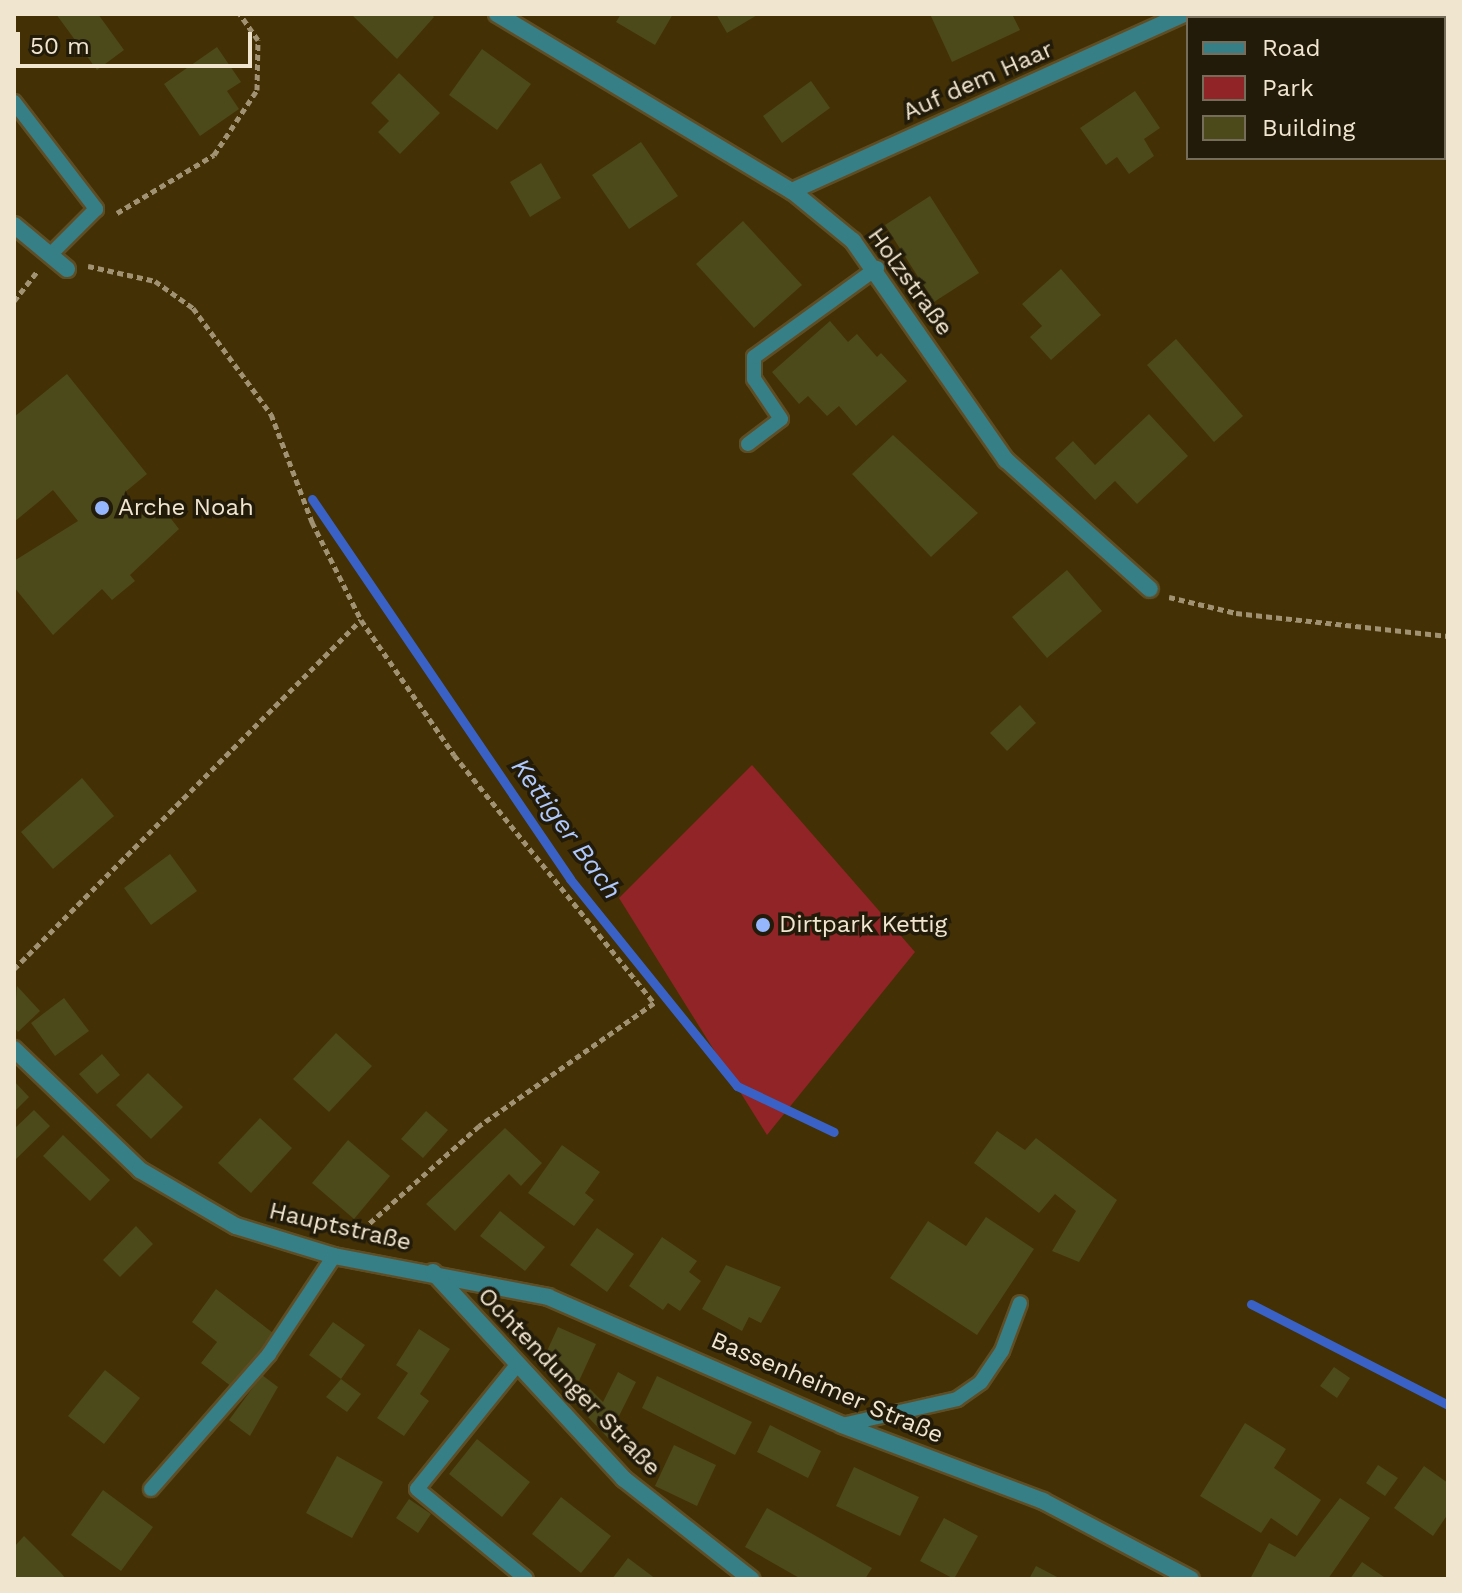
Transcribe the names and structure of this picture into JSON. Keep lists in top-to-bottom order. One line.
{"streets":{"street":["Auf dem Haar","Holzstraße","Hauptstraße","Ochtendunger Straße","Bassenheimer Straße"]},"crossings":[["Auf dem Haar","Holzstraße"],["Hauptstraße","Ochtendunger Straße"],["Hauptstraße","Bassenheimer Straße"],["Ochtendunger Straße","Bassenheimer Straße"]],"water":["Kettiger Bach"],"places":["Arche Noah","Dirtpark Kettig"],"legend":["Road","Park","Building"],"scale_bar":"50 m"}
